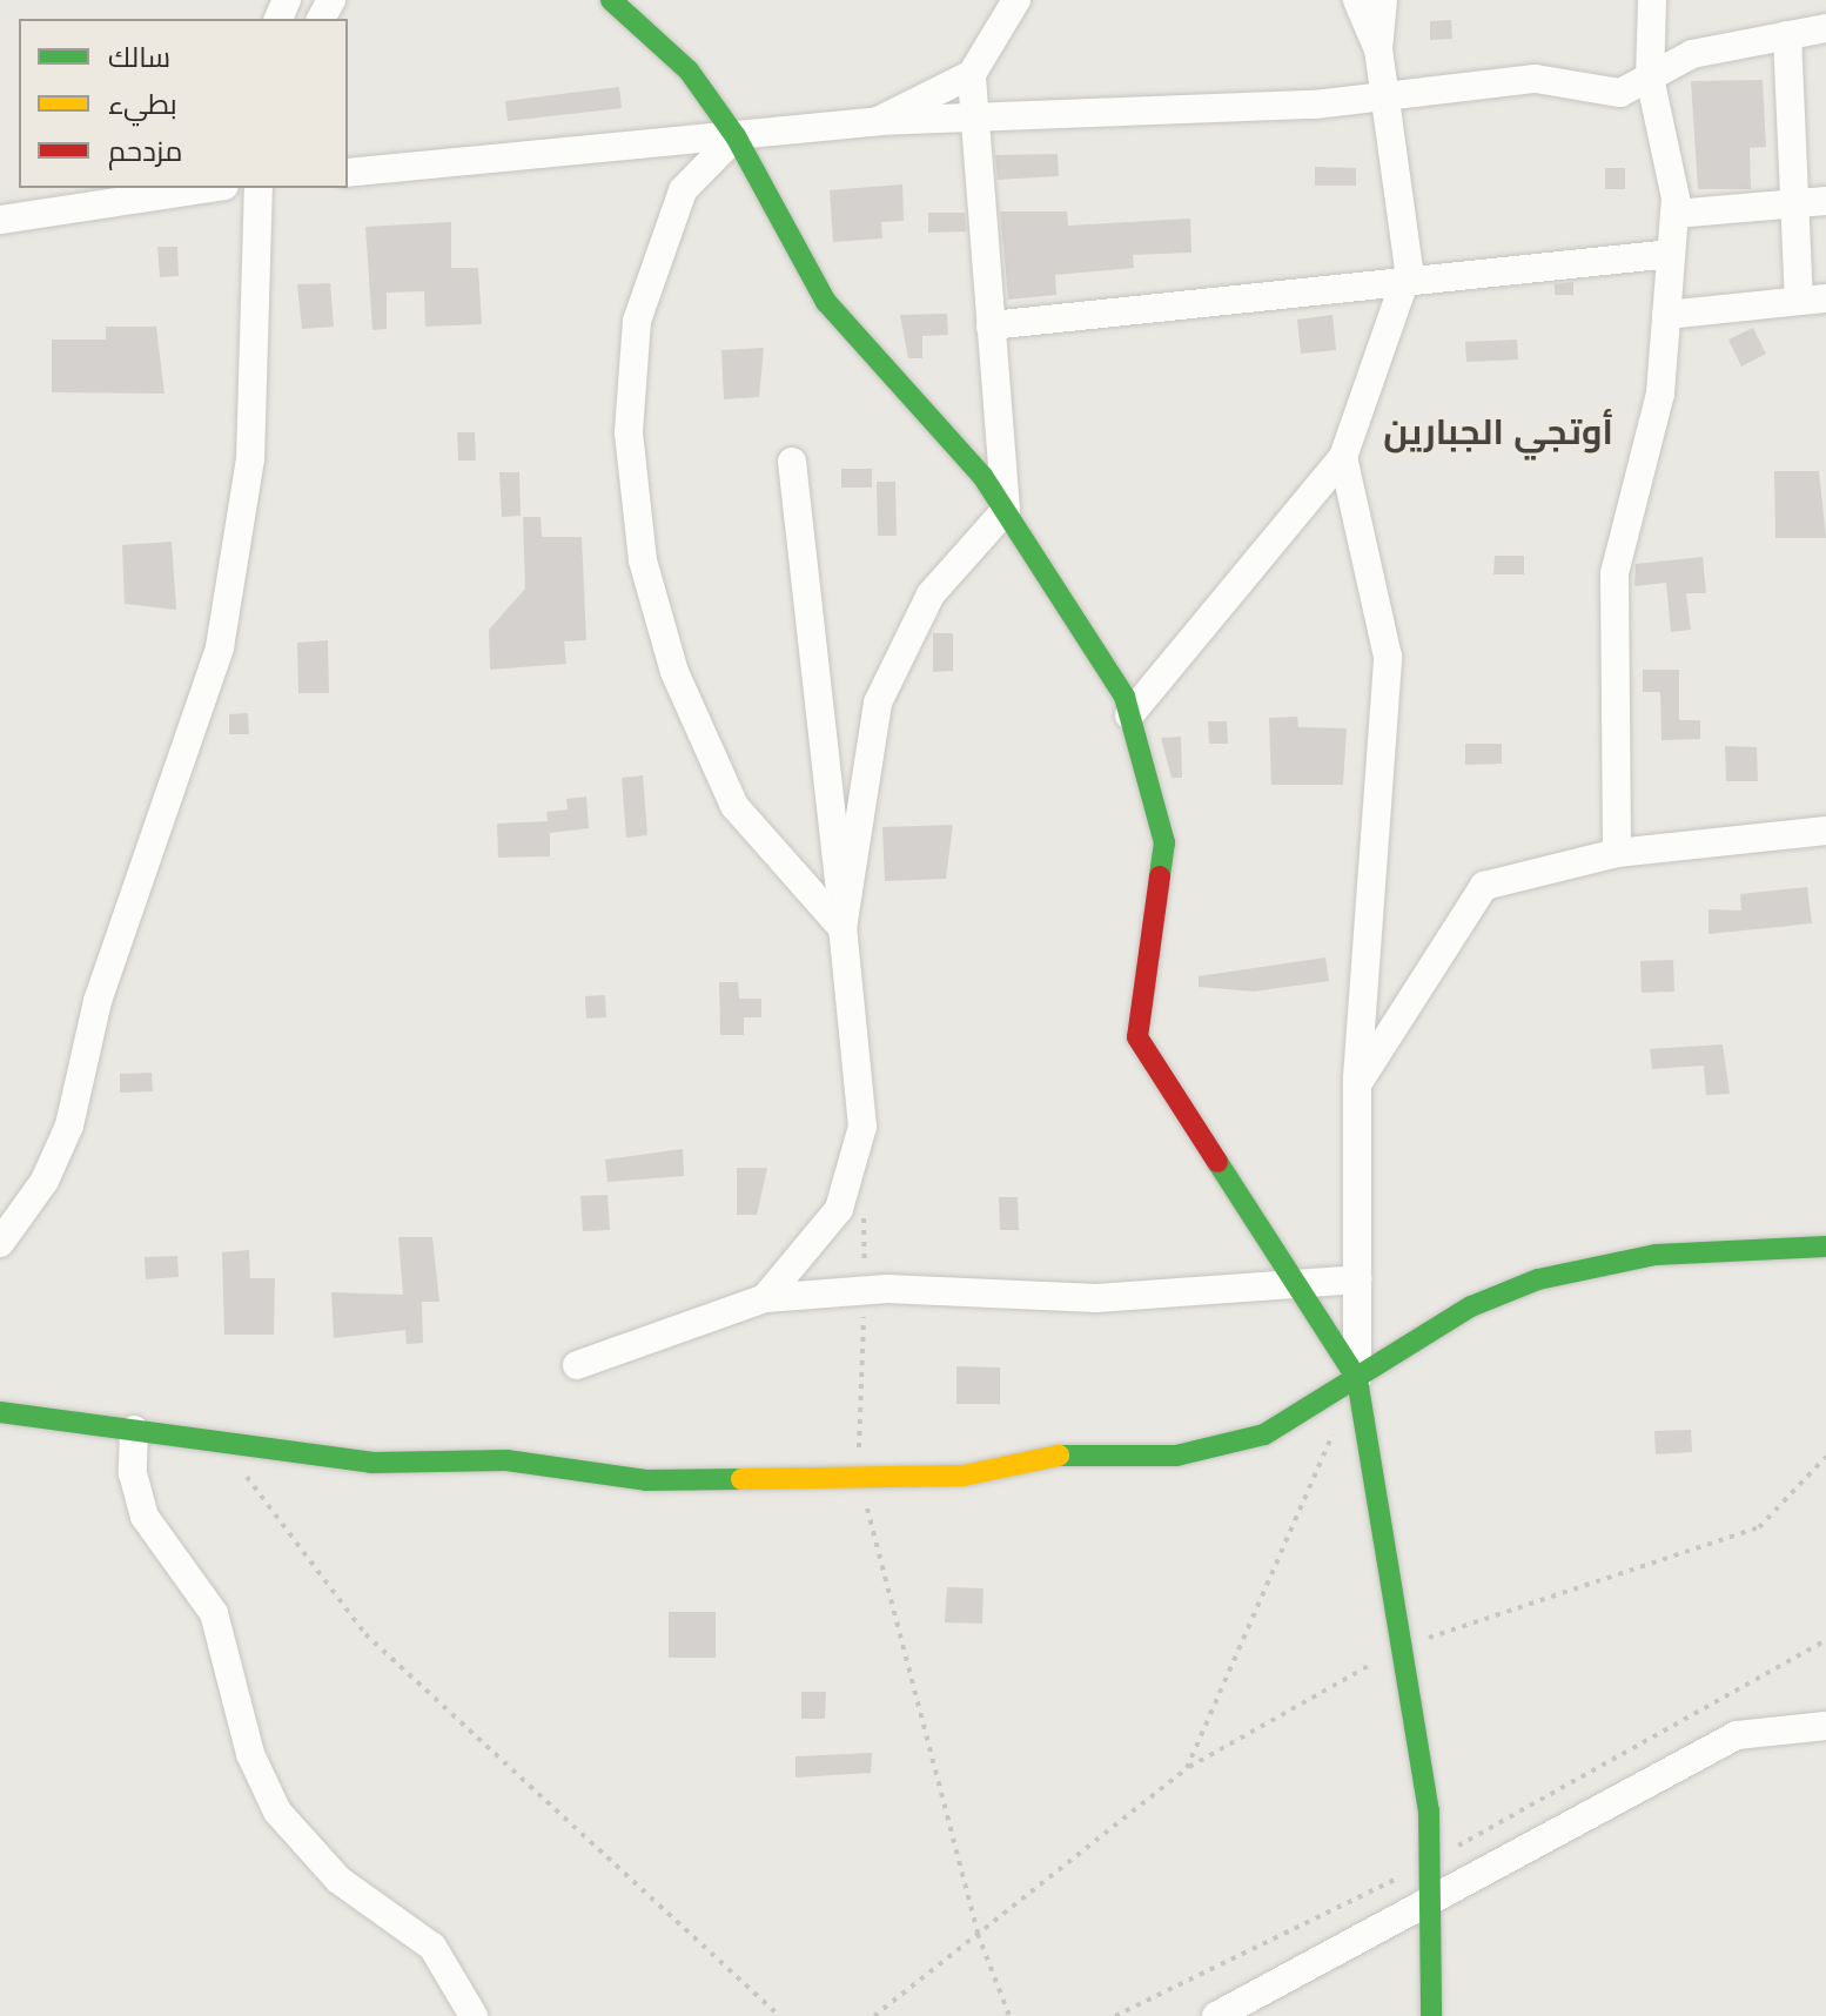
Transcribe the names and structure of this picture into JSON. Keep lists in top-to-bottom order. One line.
{"districts":["أوتجي الجبارين"],"legend":["سالك","بطيء","مزدحم"]}
